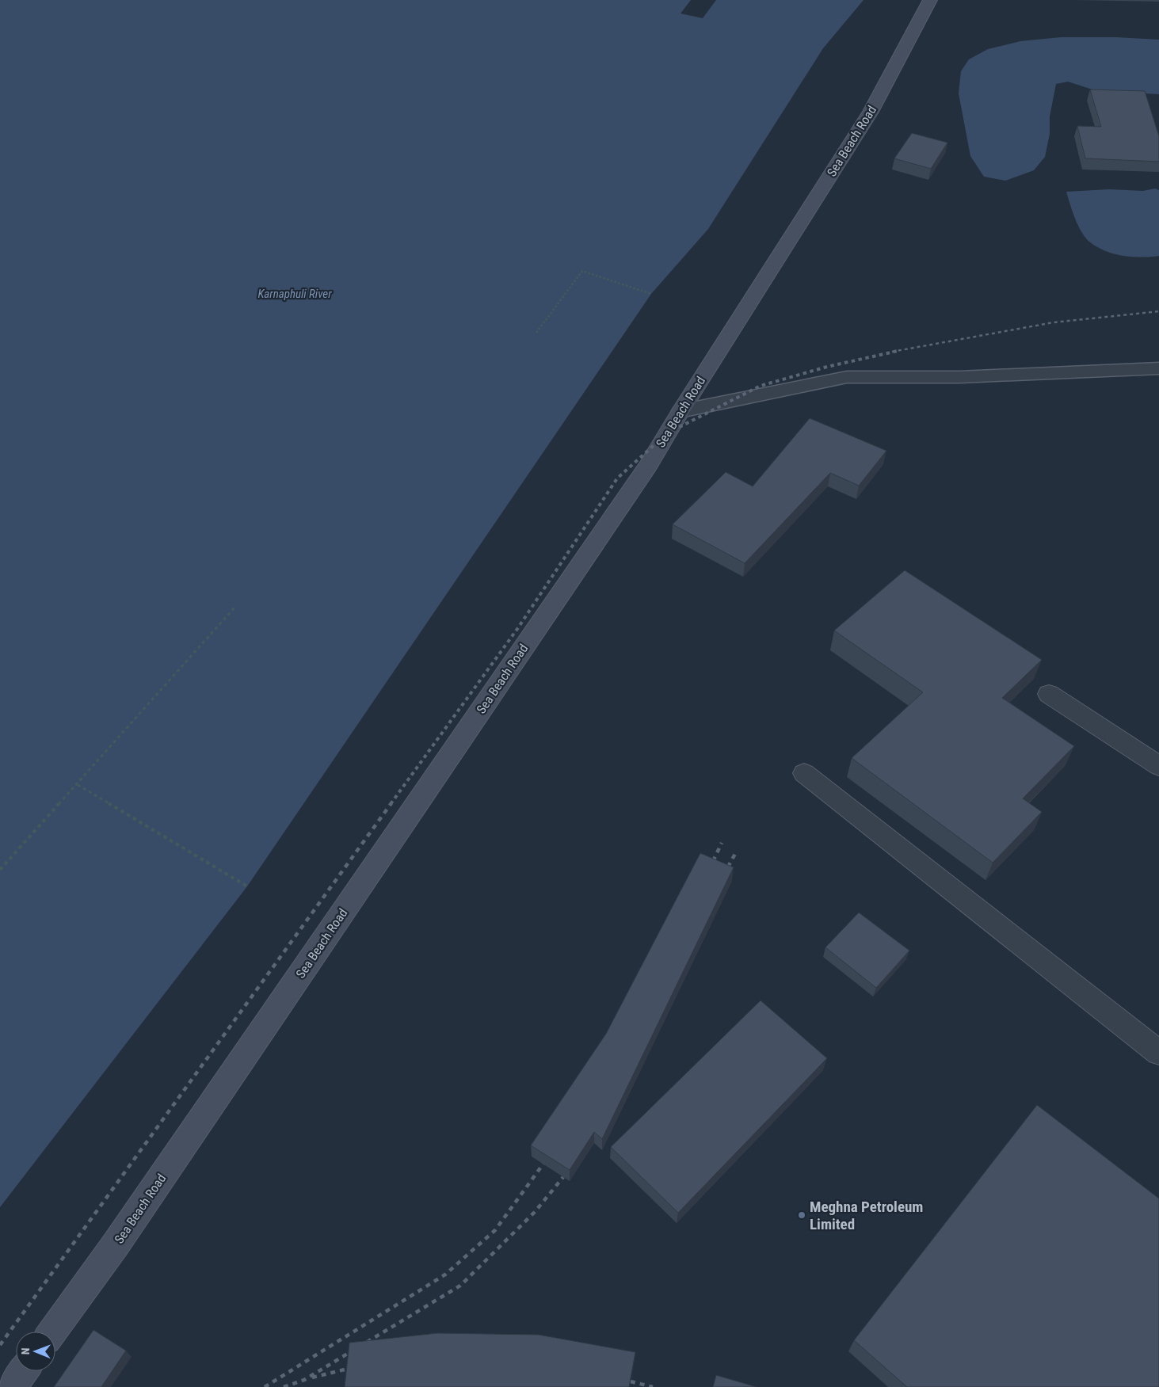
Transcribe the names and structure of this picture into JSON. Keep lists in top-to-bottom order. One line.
{"streets":{"main road":["Sea Beach Road"]},"water":["Karnaphuli River"],"places":["Meghna Petroleum Limited"],"north":"left"}
